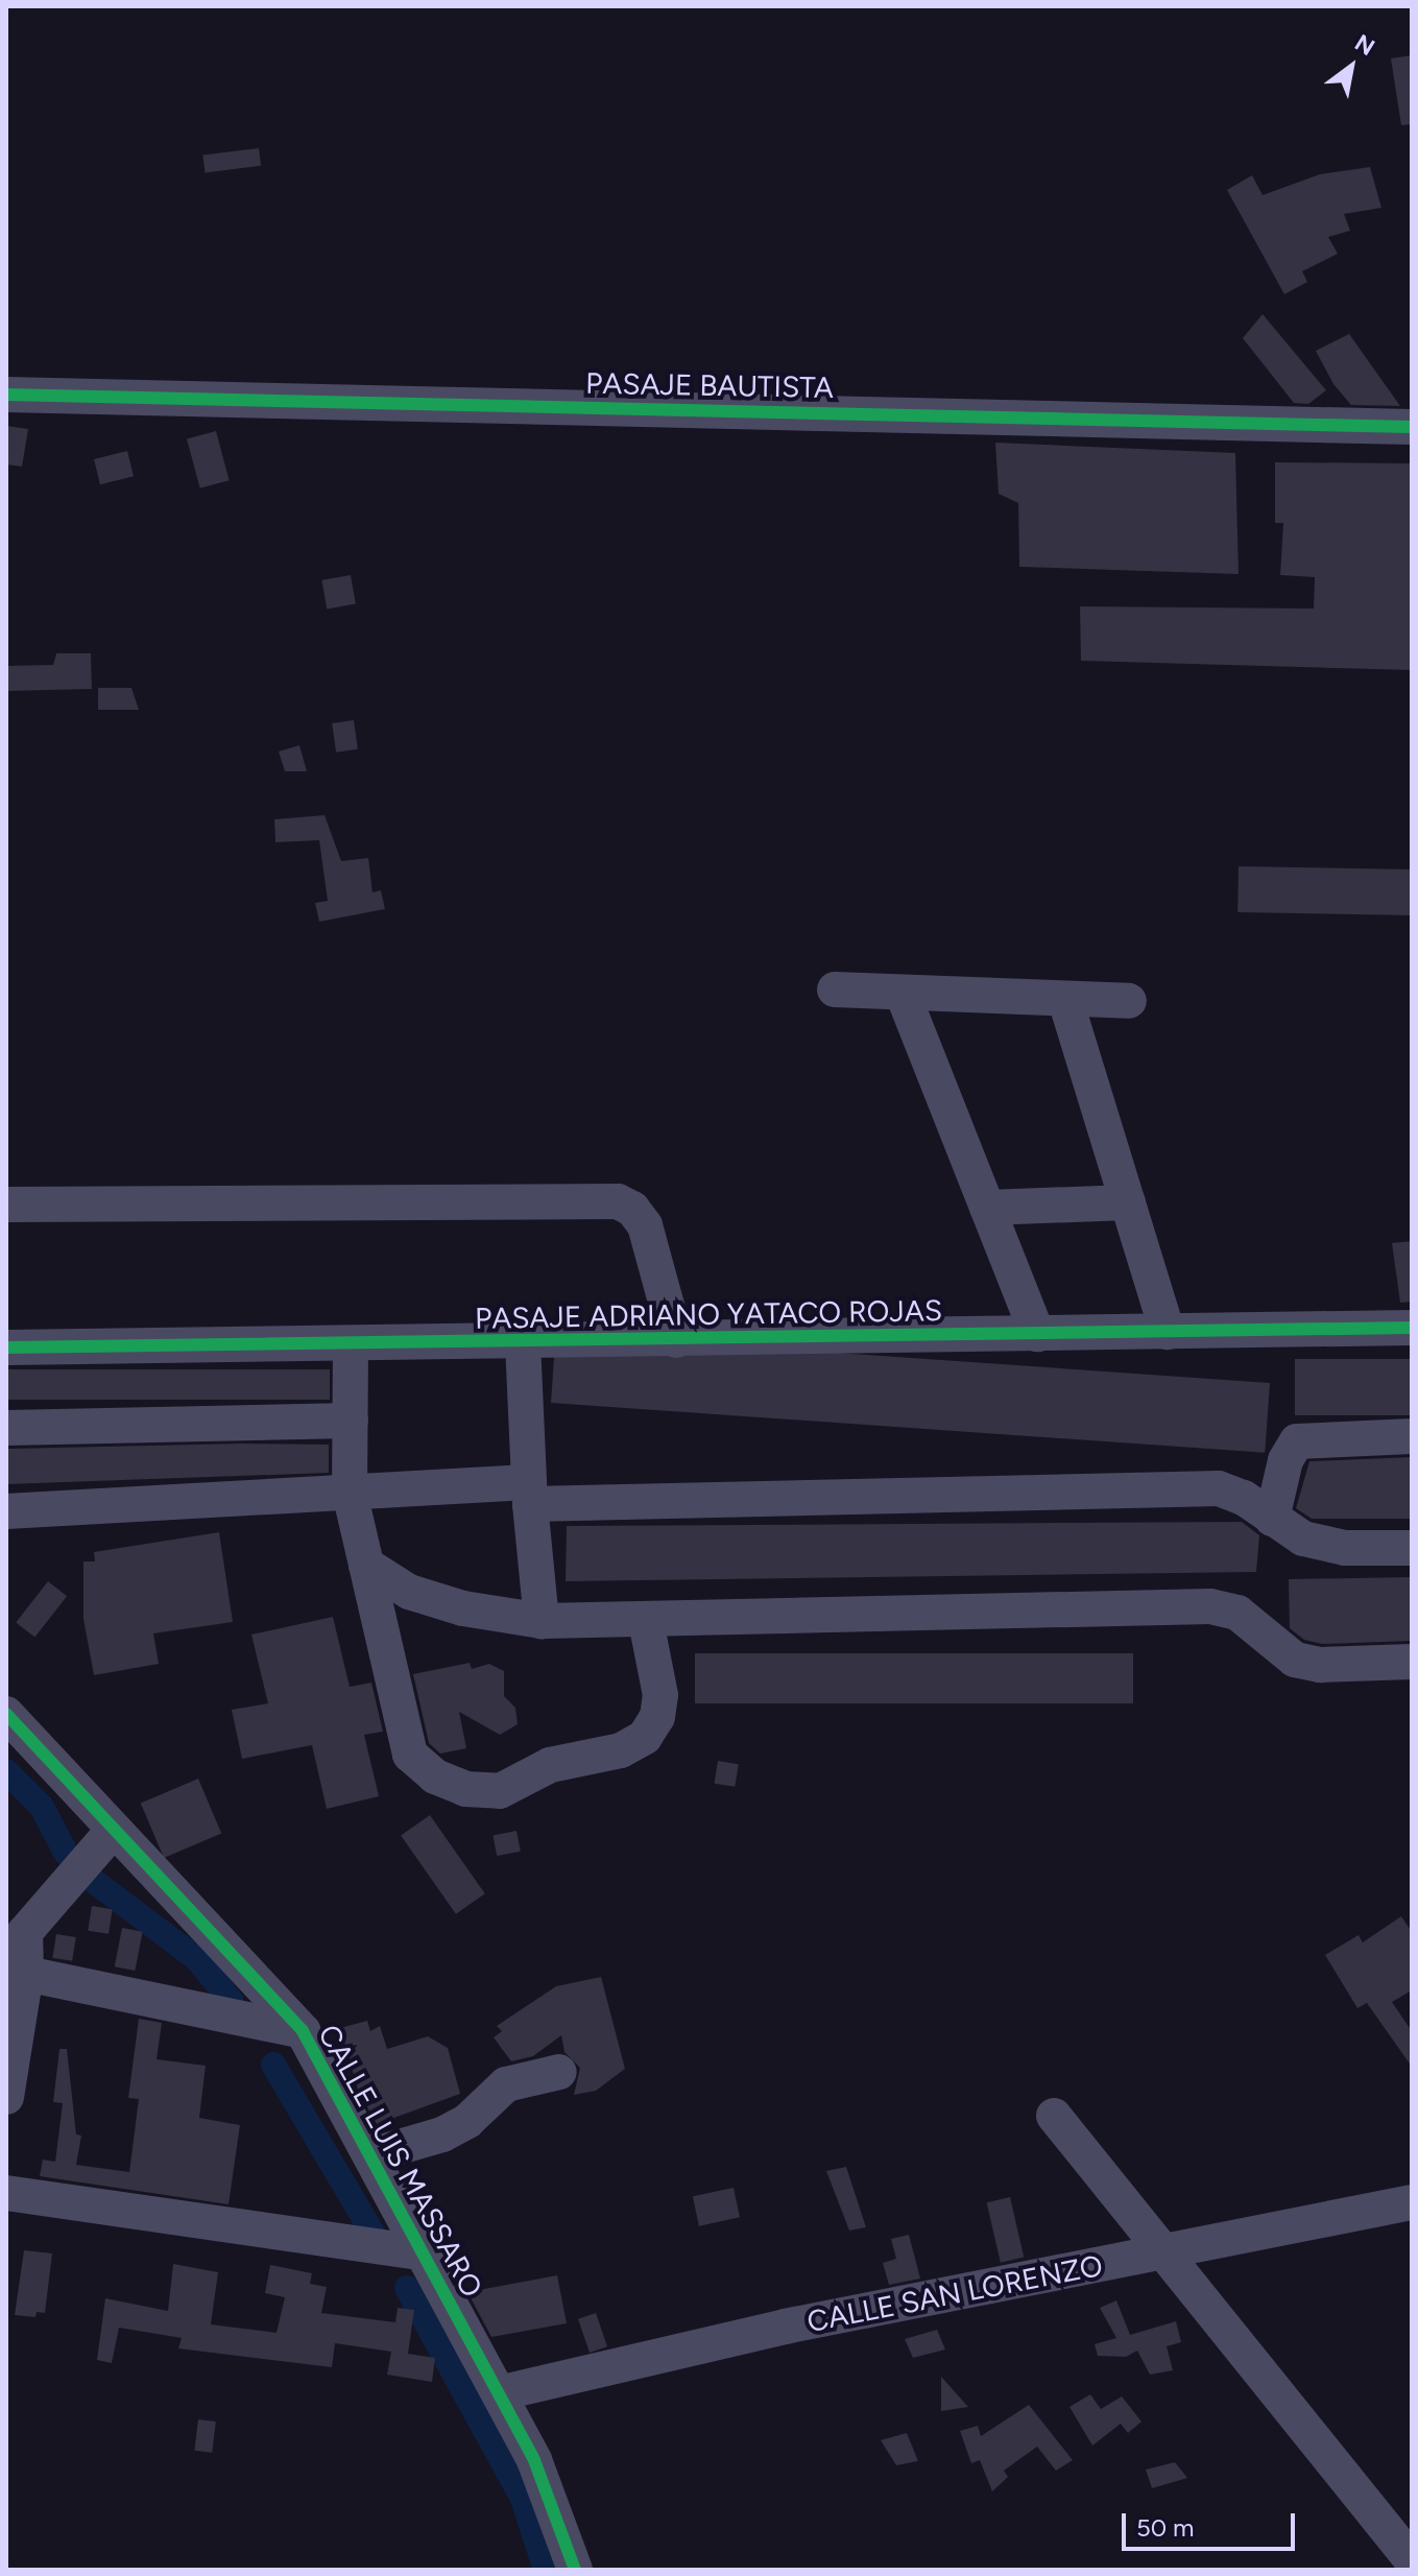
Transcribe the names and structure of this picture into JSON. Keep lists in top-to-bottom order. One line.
{"streets":{"street":["PASAJE BAUTISTA","PASAJE ADRIANO YATACO ROJAS","CALLE LUIS MASSARO","CALLE SAN LORENZO"]},"crossings":[["CALLE LUIS MASSARO","CALLE SAN LORENZO"]],"scale_bar":"50 m","north":"top right"}
